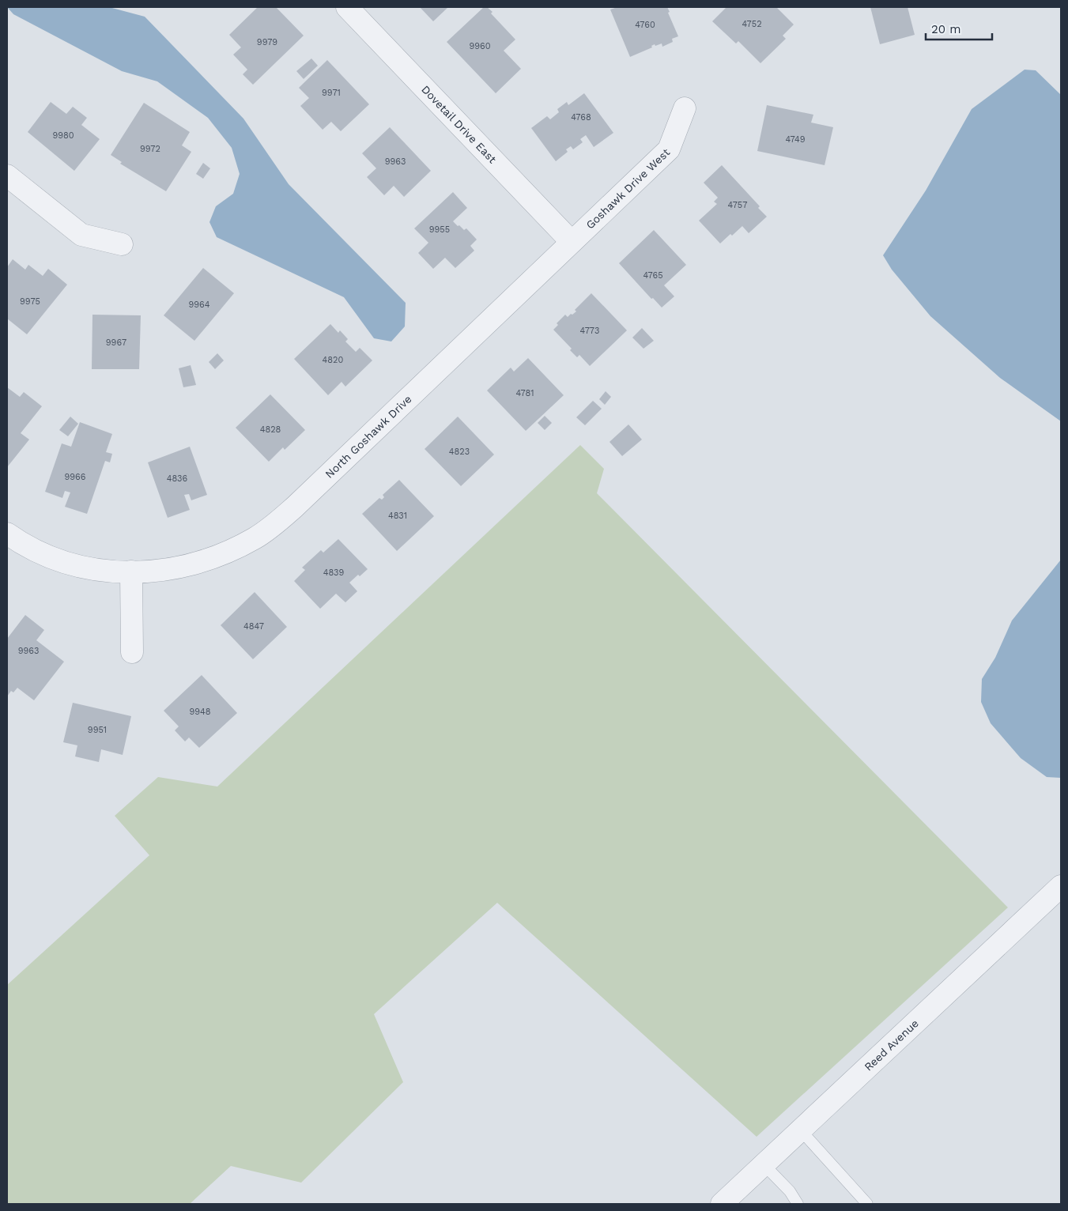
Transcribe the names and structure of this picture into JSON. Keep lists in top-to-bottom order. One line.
{"streets":{"street":["Dovetail Drive East","Goshawk Drive West","North Goshawk Drive","Reed Avenue"]},"crossings":[["Dovetail Drive East","Goshawk Drive West"],["Dovetail Drive East","North Goshawk Drive"],["Goshawk Drive West","North Goshawk Drive"]],"house_numbers":["4752","4760","9979","9960","9971","4768","9980","4749","9972","9963","4757","9955","4765","9975","9964","4773","9967","4820","4781","4828","4823","9966","4836","4831","4839","4847","9963","9948","9951"],"scale_bar":"20 m"}
